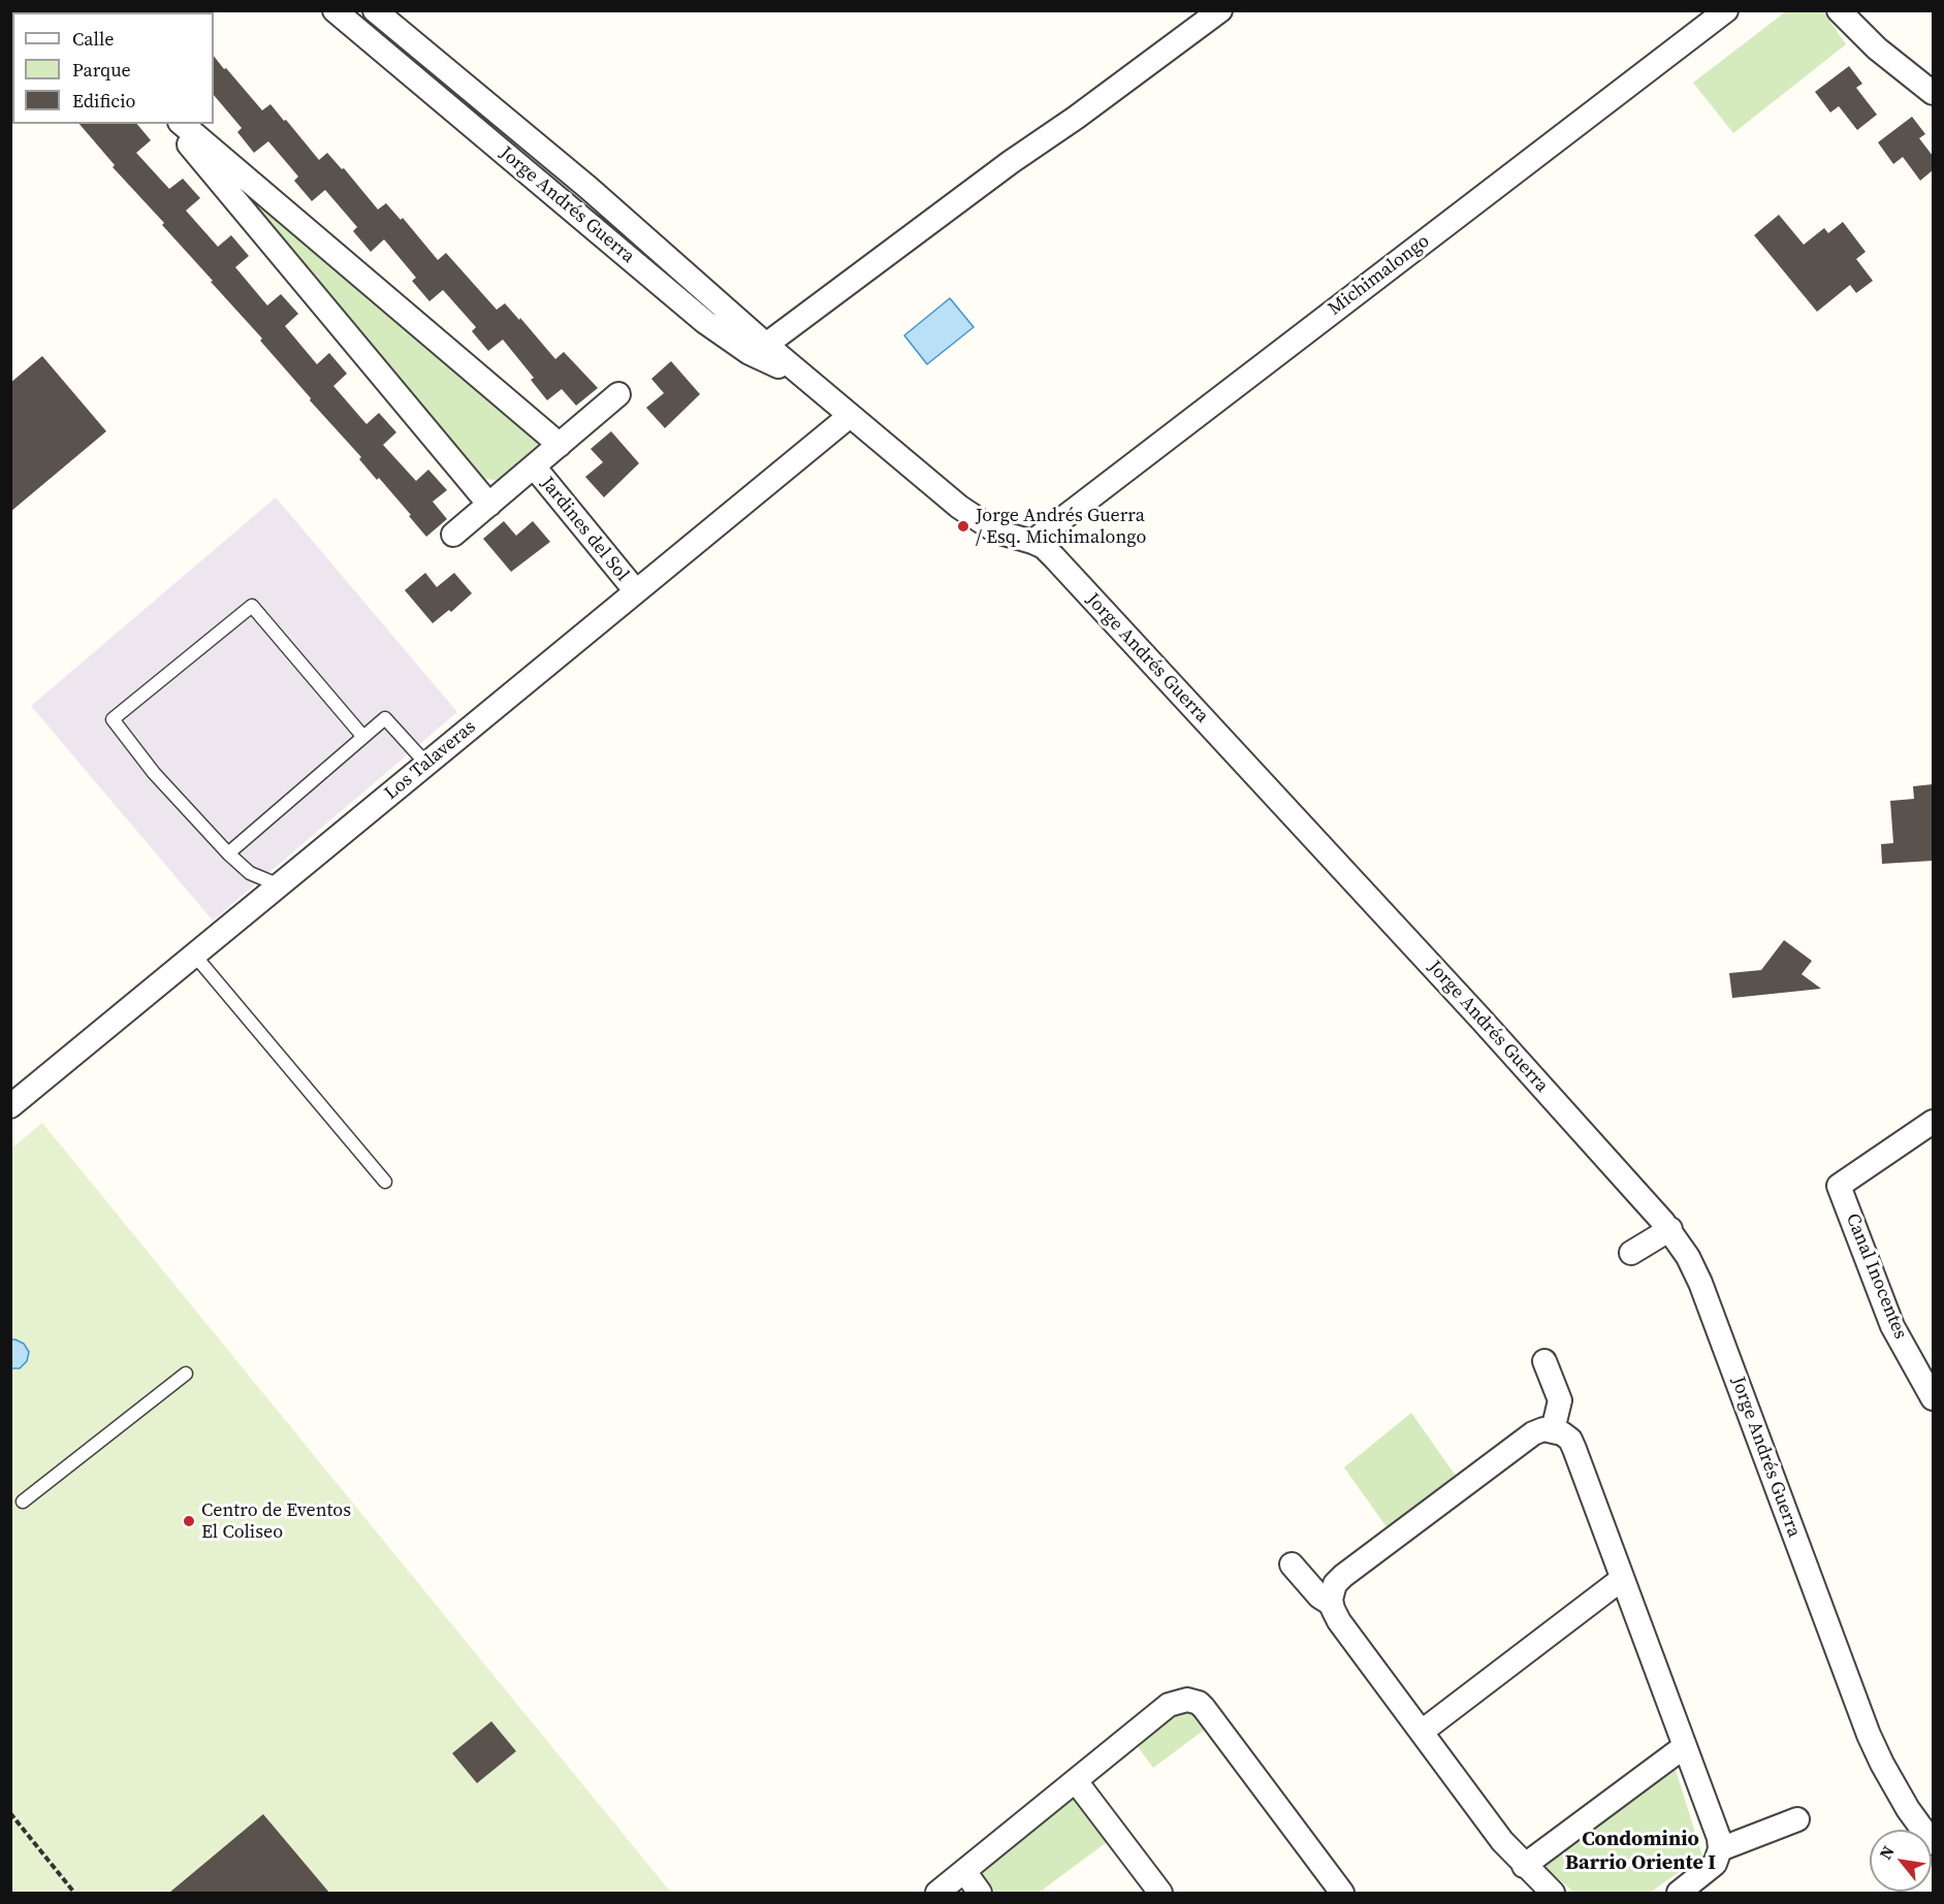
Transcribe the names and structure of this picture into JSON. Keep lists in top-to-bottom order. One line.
{"streets":{"street":["Jorge Andrés Guerra","Michimalongo","Jardines del Sol","Los Talaveras","Canal Inocentes"]},"crossings":[["Jorge Andrés Guerra","Michimalongo"],["Jorge Andrés Guerra","Los Talaveras"],["Jardines del Sol","Los Talaveras"]],"districts":["Condominio Barrio Oriente I"],"places":["Jorge Andrés Guerra / Esq. Michimalongo","Centro de Eventos El Coliseo"],"legend":["Calle","Parque","Edificio"],"north":"top left"}
